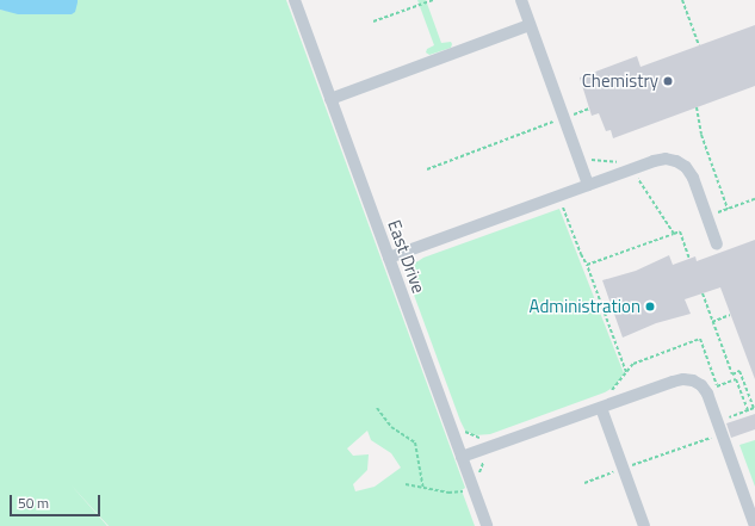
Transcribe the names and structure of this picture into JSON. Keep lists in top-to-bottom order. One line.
{"streets":{"street":["East Drive"]},"places":["Chemistry","Administration"],"scale_bar":"50 m"}
